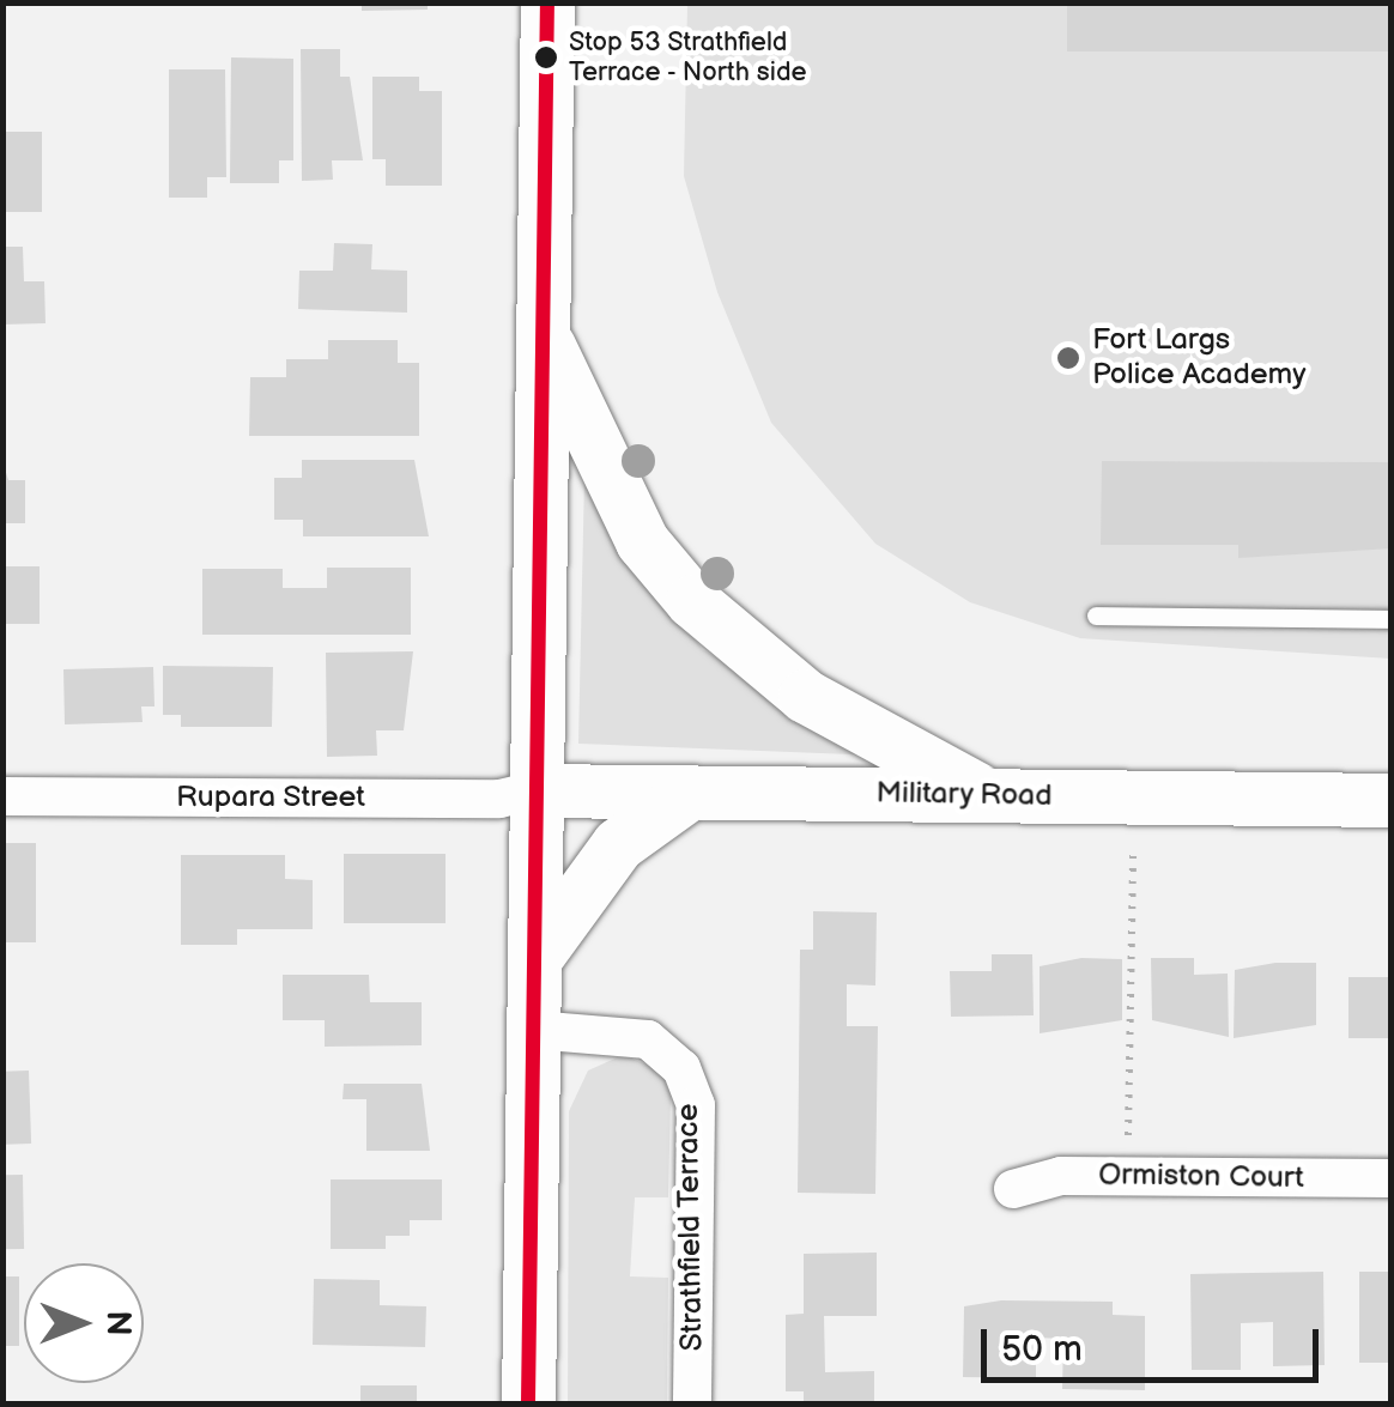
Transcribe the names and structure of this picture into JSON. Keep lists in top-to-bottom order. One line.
{"streets":{"main road":["Military Road"],"street":["Rupara Street","Ormiston Court","Strathfield Terrace"]},"crossings":[["Military Road","Rupara Street"]],"places":["Stop 53 Strathfield Terrace - North side","Fort Largs Police Academy"],"scale_bar":"50 m","north":"right"}
